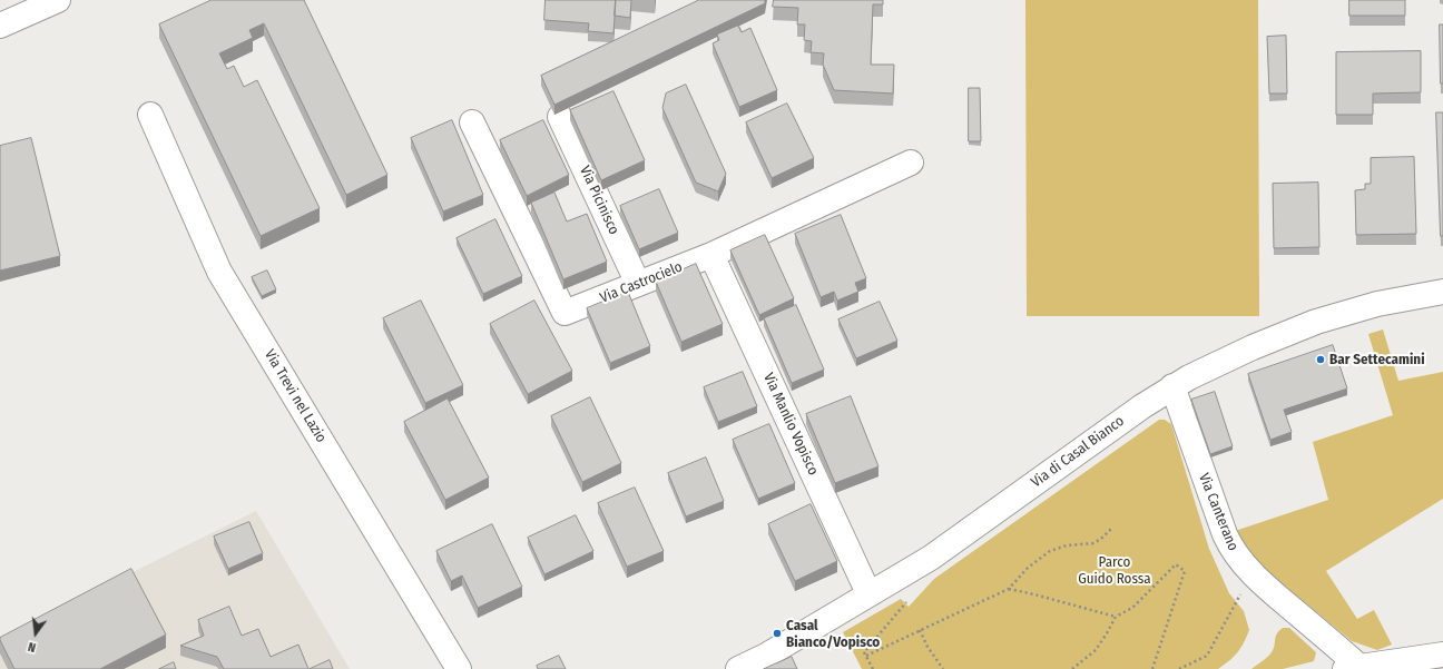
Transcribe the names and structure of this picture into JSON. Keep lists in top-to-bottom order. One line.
{"streets":{"street":["Via Picinisco","Via Castrocielo","Via Trevi nel Lazio","Via Manlio Vopisco","Via di Casal Bianco","Via Canterano"]},"crossings":[["Via Picinisco","Via Castrocielo"],["Via Castrocielo","Via Manlio Vopisco"],["Via Manlio Vopisco","Via di Casal Bianco"],["Via di Casal Bianco","Via Canterano"]],"parks":["Parco Guido Rossa"],"places":["Bar Settecamini","Casal Bianco/Vopisco"],"north":"bottom"}
